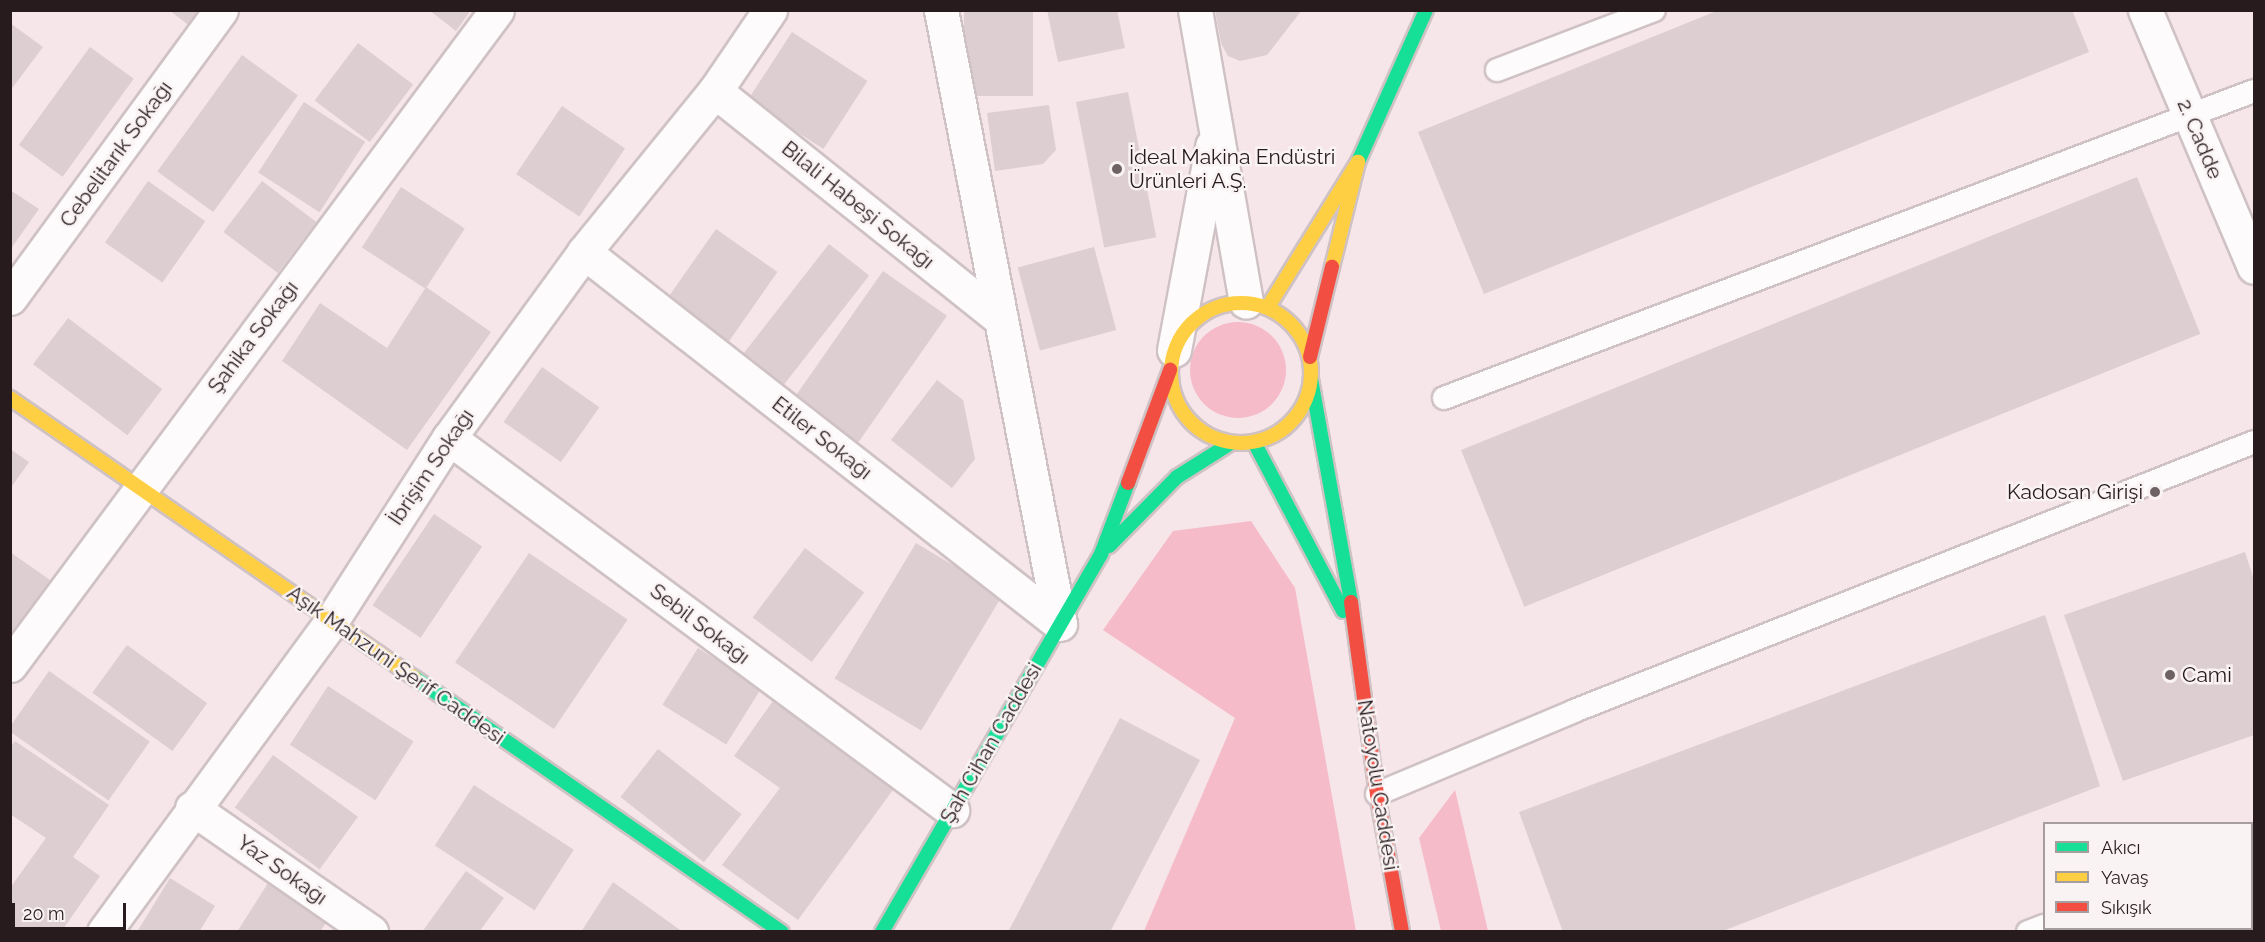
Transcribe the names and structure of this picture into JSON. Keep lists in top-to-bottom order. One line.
{"streets":{"main road":["Aşık Mahzuni Şerif Caddesi","Şah Cihan Caddesi","Natoyolu Caddesi"],"street":["2. Cadde","Cebelitarık Sokağı","Bilali Habeşi Sokağı","Şahika Sokağı","Etiler Sokağı","İbrişim Sokağı","Sebil Sokağı","Yaz Sokağı"]},"crossings":[["Bilali Habeşi Sokağı","İbrişim Sokağı"],["Şahika Sokağı","Aşık Mahzuni Şerif Caddesi"],["Etiler Sokağı","İbrişim Sokağı"],["Etiler Sokağı","Şah Cihan Caddesi"],["İbrişim Sokağı","Sebil Sokağı"],["İbrişim Sokağı","Aşık Mahzuni Şerif Caddesi"],["İbrişim Sokağı","Yaz Sokağı"],["Sebil Sokağı","Şah Cihan Caddesi"]],"places":["İdeal Makina Endüstri Ürünleri A.Ş.","Kadosan Girişi","Cami"],"legend":["Akıcı","Yavaş","Sıkışık"],"scale_bar":"20 m"}
